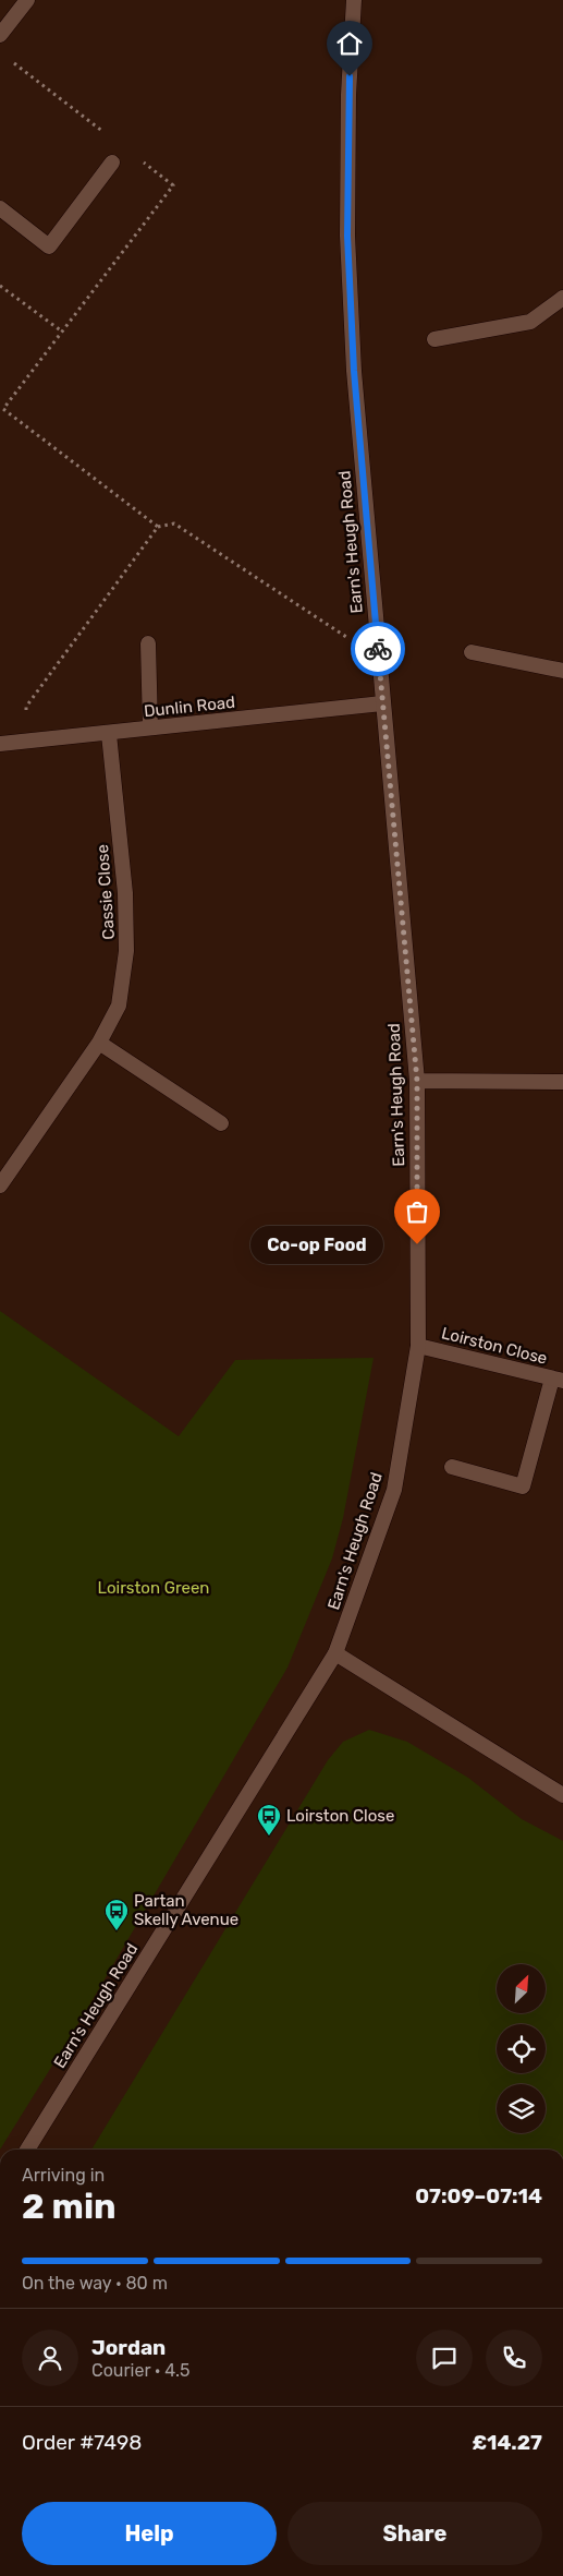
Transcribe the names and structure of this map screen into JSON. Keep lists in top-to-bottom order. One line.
{"streets":{"street":["Earn's Heugh Road","Dunlin Road","Cassie Close","Loirston Close"]},"crossings":[["Earn's Heugh Road","Dunlin Road"],["Earn's Heugh Road","Loirston Close"],["Dunlin Road","Cassie Close"]],"parks":["Loirston Green"],"places":{"other":["Co-op Food"],"bus stop":["Loirston Close","Partan Skelly Avenue"]},"north":"top right","page":{"bubble":"Co-op Food","heading":["2 min","Arriving in","07:09–07:14"],"panel":["Jordan","Courier · 4.5","Order #7498","£14.27"],"bar":"On the way · 80 m","buttons":["Help","Share"]}}
